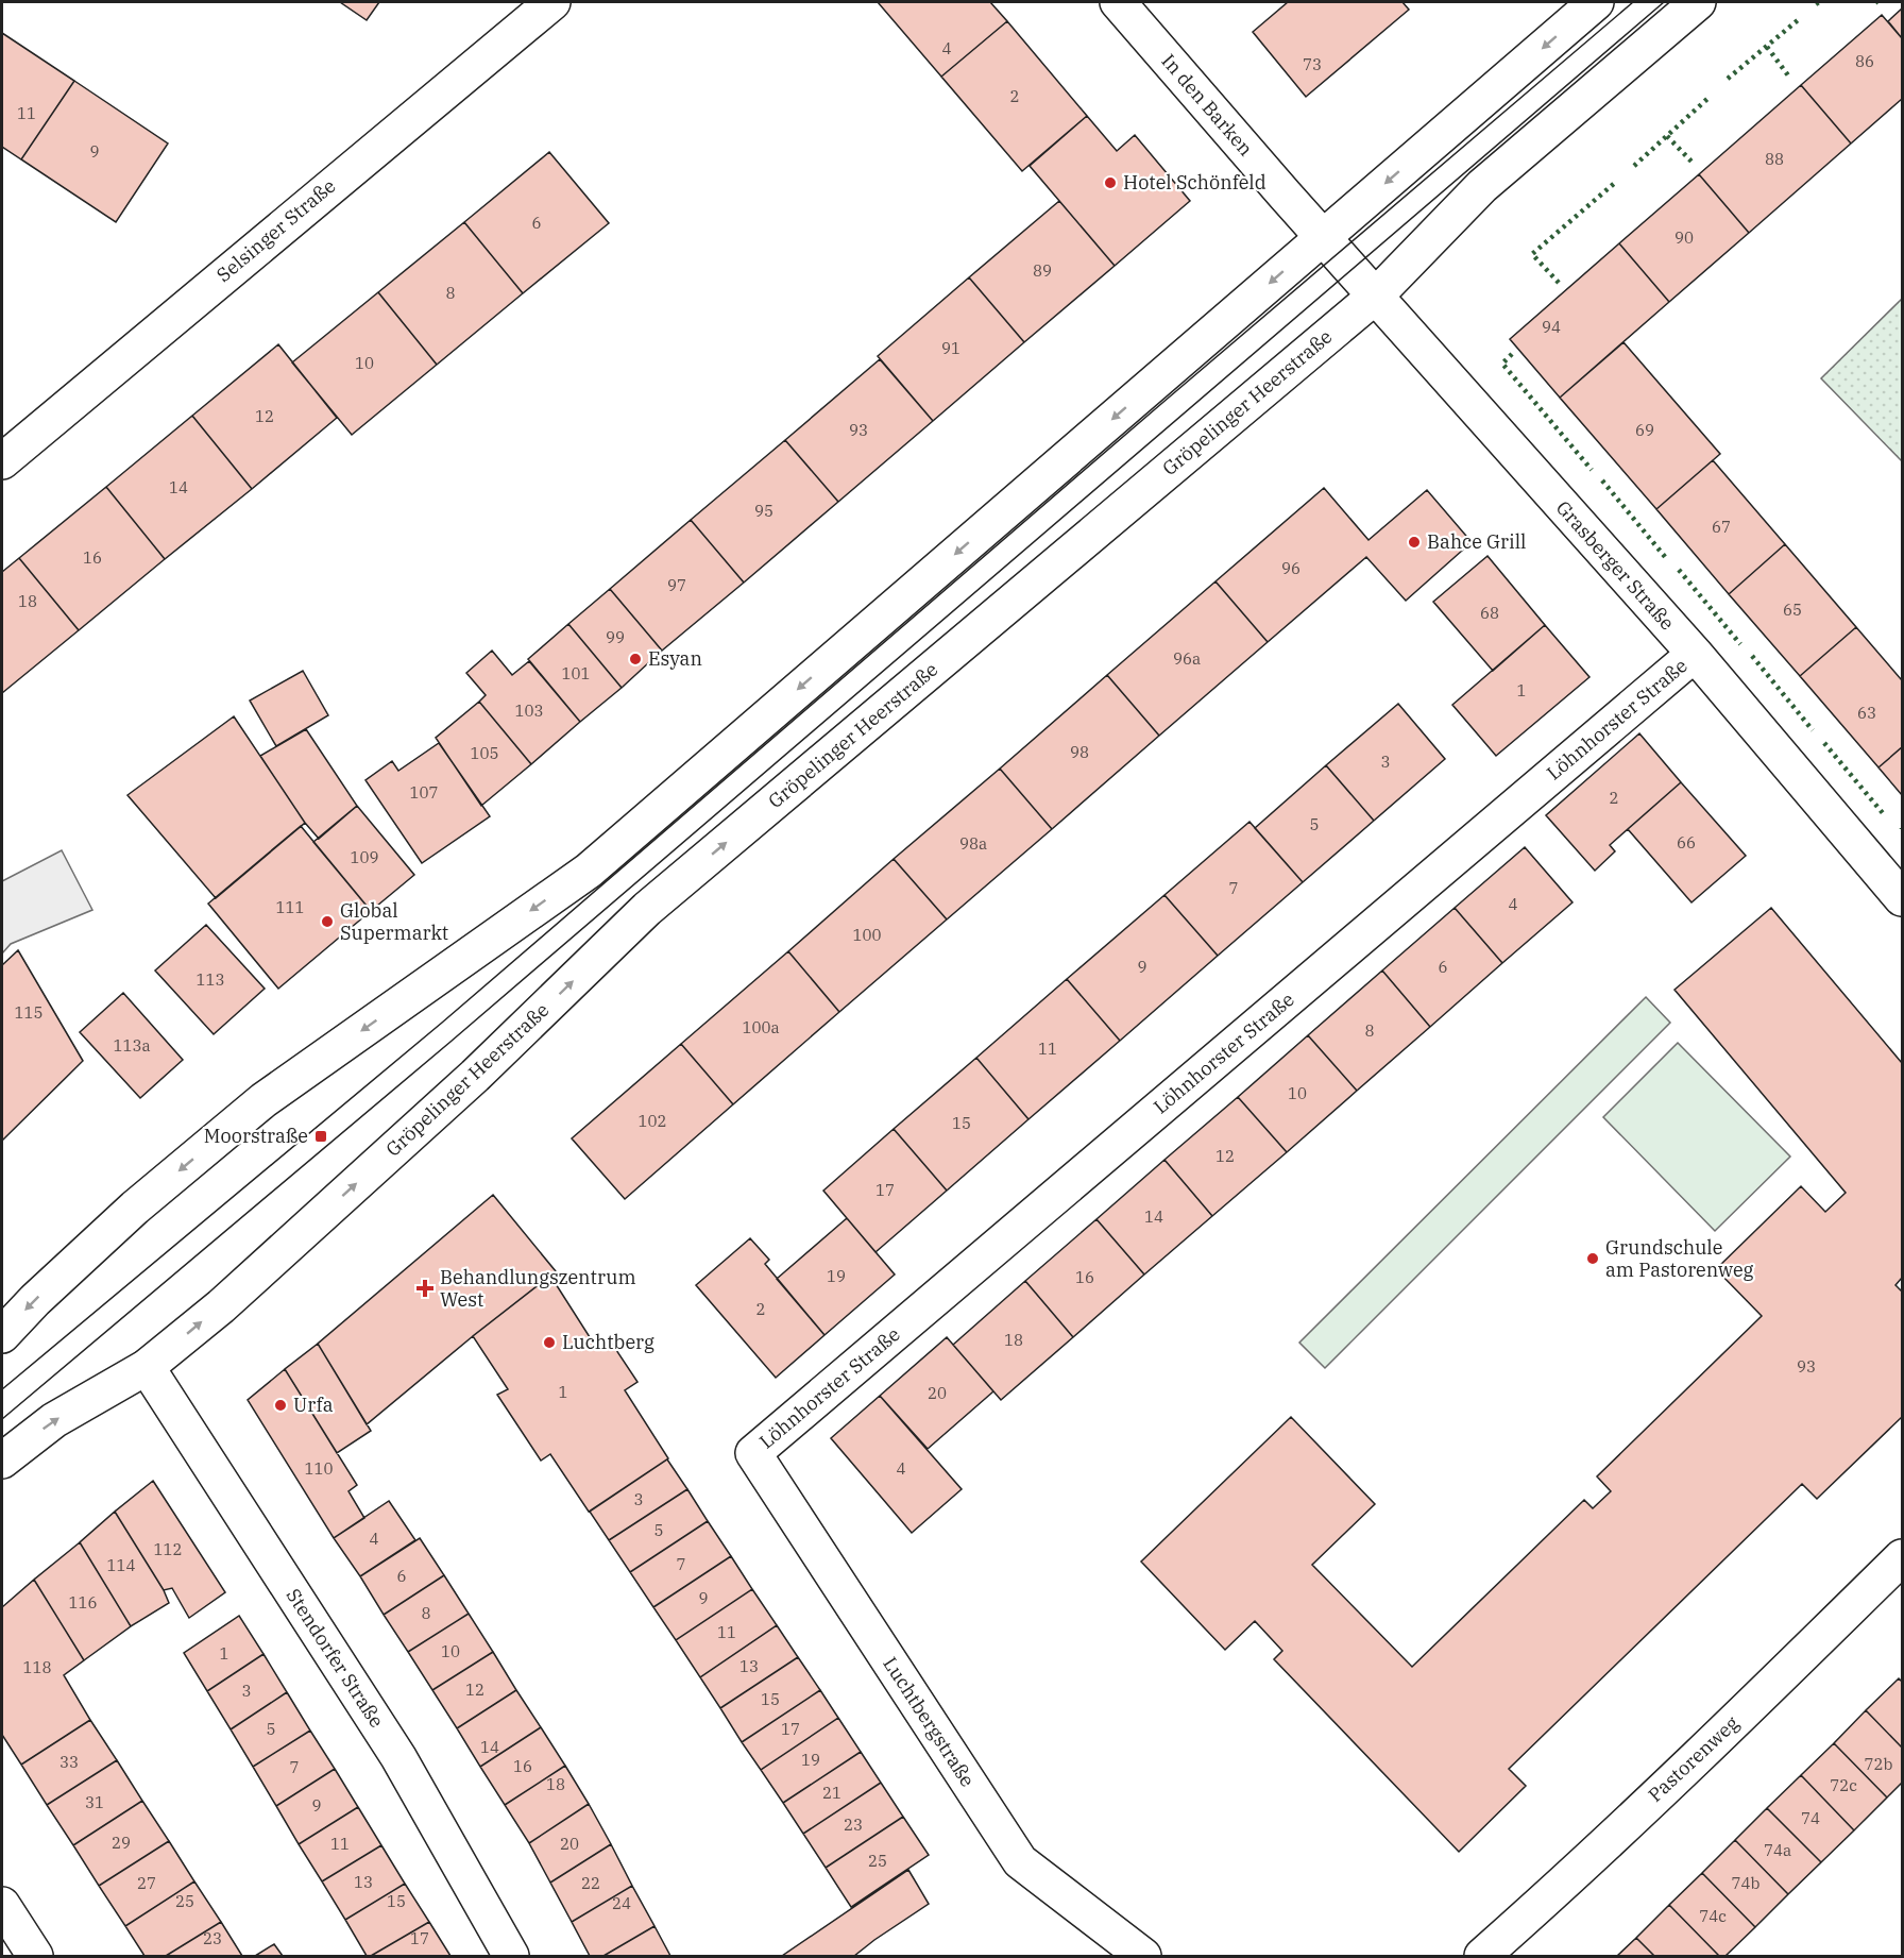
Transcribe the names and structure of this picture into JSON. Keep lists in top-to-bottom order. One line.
{"streets":{"street":["In den Barken","Selsinger Straße","Gröpelinger Heerstraße","Grasberger Straße","Löhnhorster Straße","Stendorfer Straße","Luchtbergstraße","Pastorenweg"]},"crossings":[["In den Barken","Grasberger Straße"],["Gröpelinger Heerstraße","Grasberger Straße"],["Gröpelinger Heerstraße","Stendorfer Straße"],["Grasberger Straße","Löhnhorster Straße"],["Löhnhorster Straße","Luchtbergstraße"]],"places":{"other":["Hotel Schönfeld","Bahce Grill","Esyan","Global Supermarkt","Grundschule am Pastorenweg","Luchtberg","Urfa"],"transit":["Moorstraße"],"health":["Behandlungszentrum West"]},"house_numbers":["4","86","73","2","11","9","88","6","90","89","8","94","91","10","12","93","69","14","95","67","16","96","97","18","65","68","99","96a","101","1","103","63","98","105","3","107","2","5","66","98a","109","7","4","111","100","9","6","113","115","100a","8","113a","11","10","102","15","12","17","14","19","16","2","18","93","1","20","110","4","3","5","4","112","7","114","6","9","116","8","11","10","1","13","118","12","3","15","5","17","14","19","33","72b","16","7","18","72c","21","31","9","74","23","29","11","20","74a","25","13","27","22","74b","25","15","24","74c","23","17"]}
